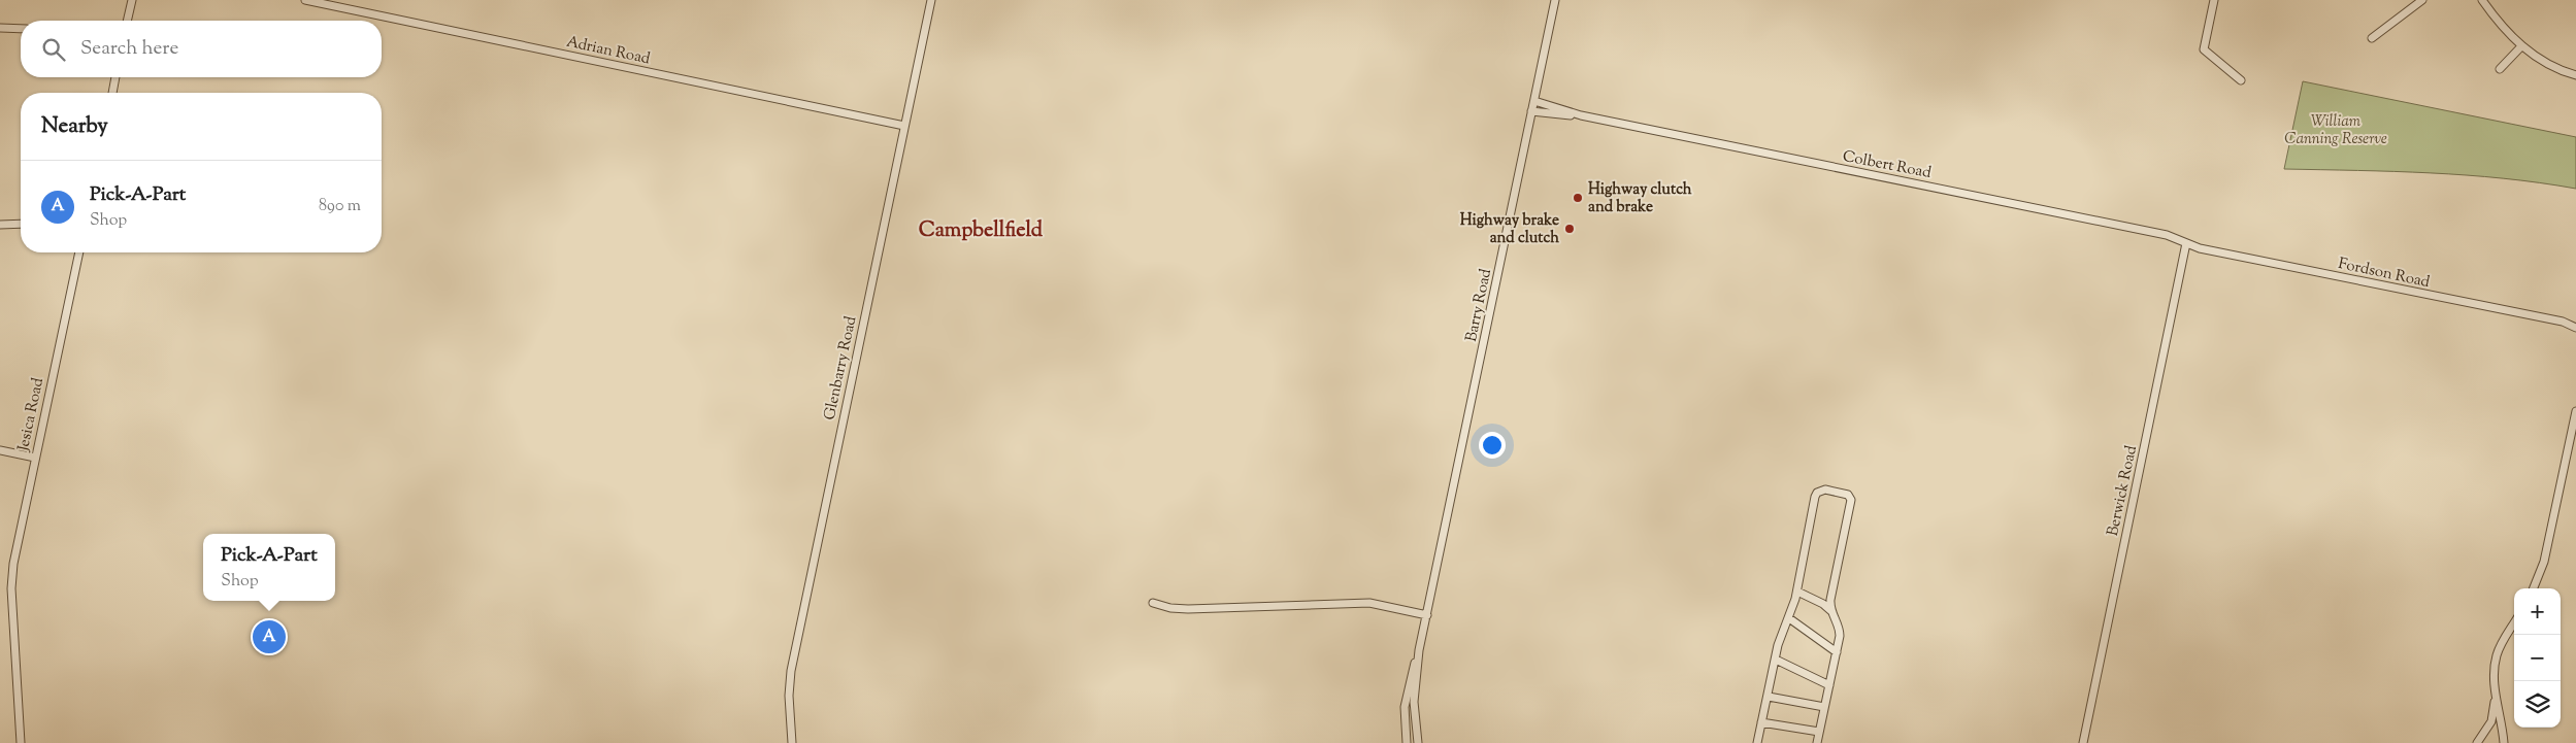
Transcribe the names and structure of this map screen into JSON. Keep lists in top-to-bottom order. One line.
{"streets":{"street":["Adrian Road","Colbert Road","Fordson Road","Barry Road","Glenbarry Road","Jesica Road","Berwick Road"]},"crossings":[["Adrian Road","Glenbarry Road"],["Colbert Road","Fordson Road"],["Colbert Road","Barry Road"],["Colbert Road","Berwick Road"],["Fordson Road","Berwick Road"]],"districts":["Campbellfield"],"parks":["William Canning Reserve"],"places":["Highway clutch and brake","Highway brake and clutch"],"page":{"search":"Search here","heading":"Nearby","list":[{"mark":"A","name":"Pick-A-Part","note":"Shop","value":"890 m"}],"popup":["Pick-A-Part","Shop"],"map_buttons":["+","−"],"pins":"A"}}
